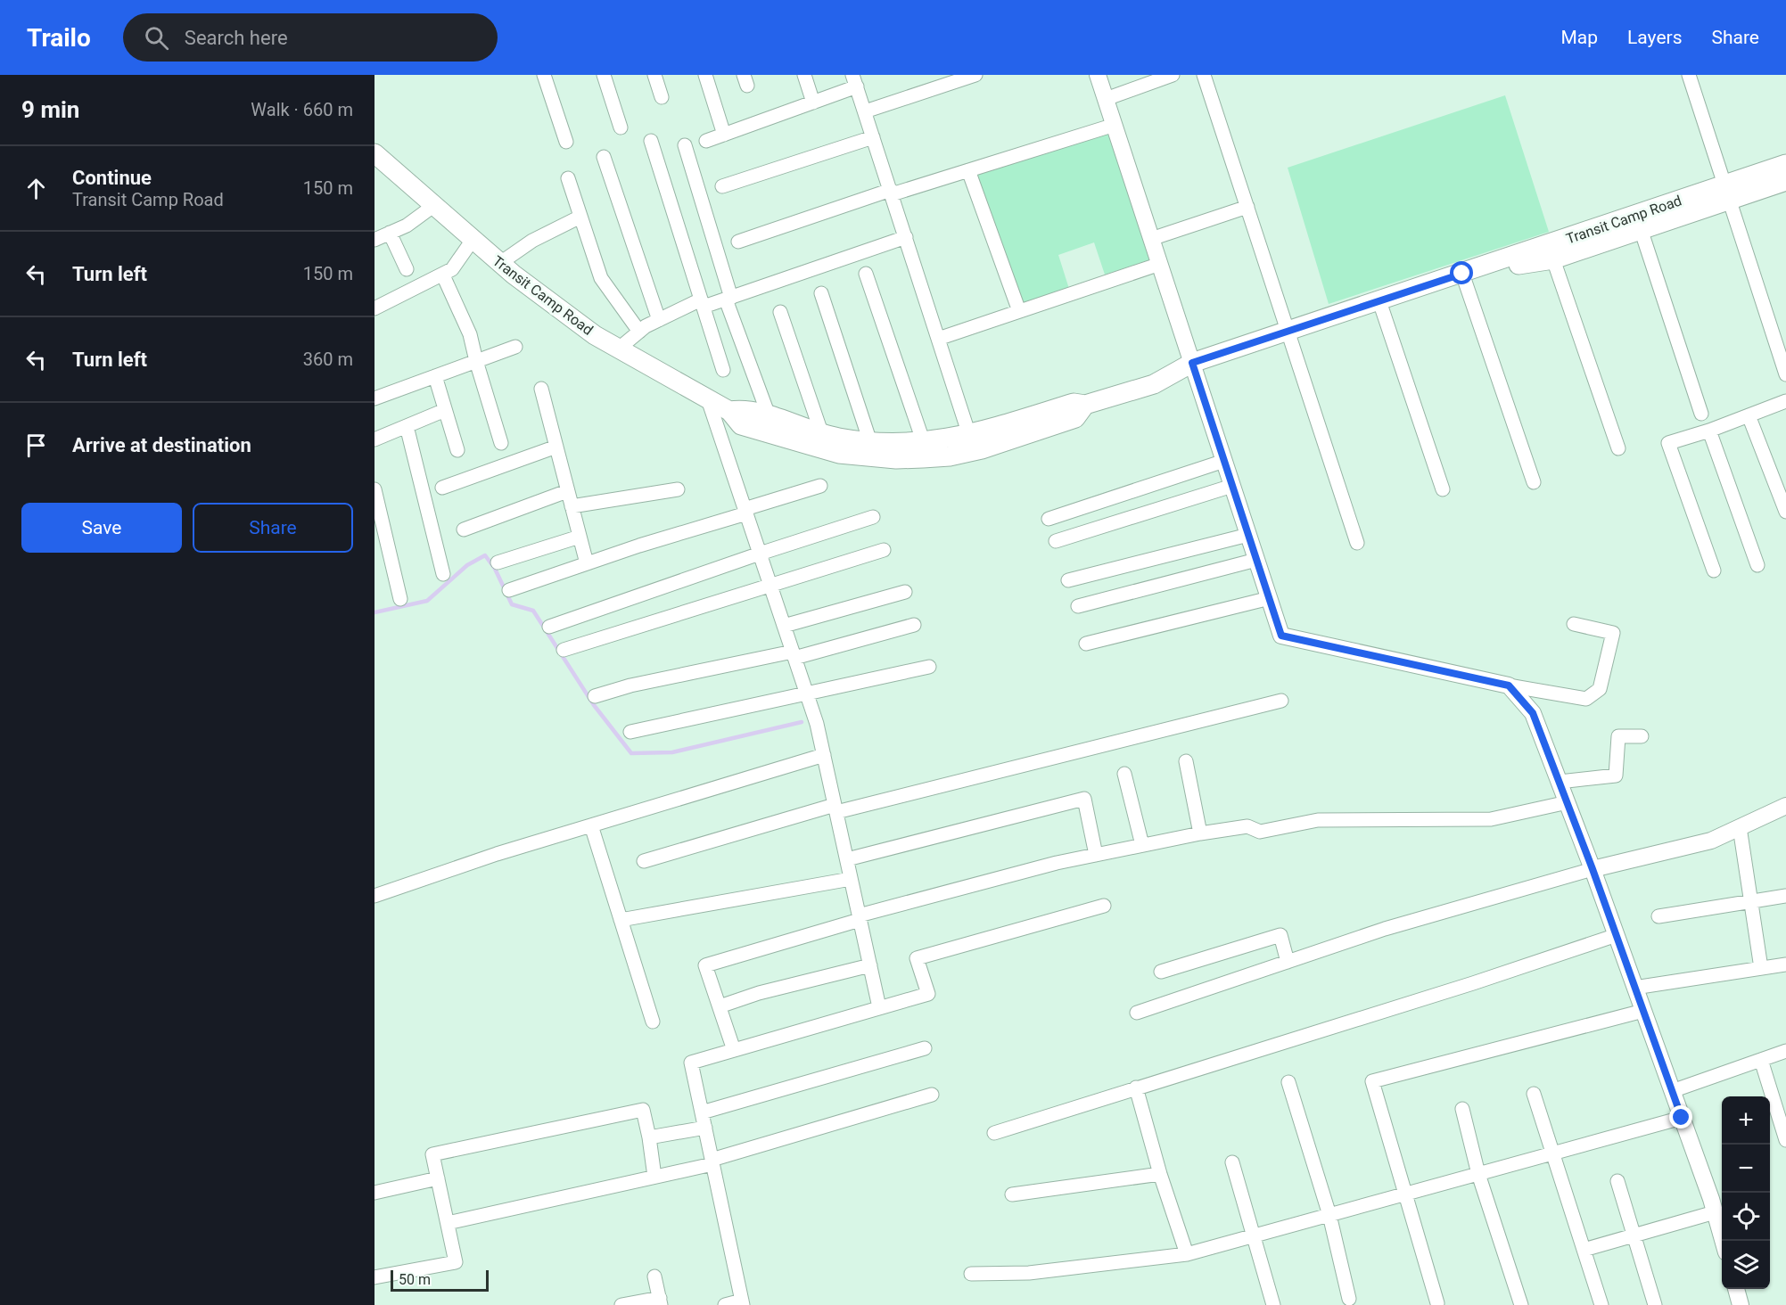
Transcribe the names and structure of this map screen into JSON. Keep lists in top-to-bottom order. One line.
{"streets":{"main road":["Transit Camp Road"]},"scale_bar":"50 m","page":{"header":"Trailo","search":"Search here","nav":["Map","Layers","Share"],"heading":["9 min","Walk · 660 m"],"list":[["Continue","Transit Camp Road","150 m"],["Turn left","150 m"],["Turn left","360 m"],"Arrive at destination"],"buttons":["Save","Share"],"map_buttons":["+","−"],"scale":"50 m"}}
